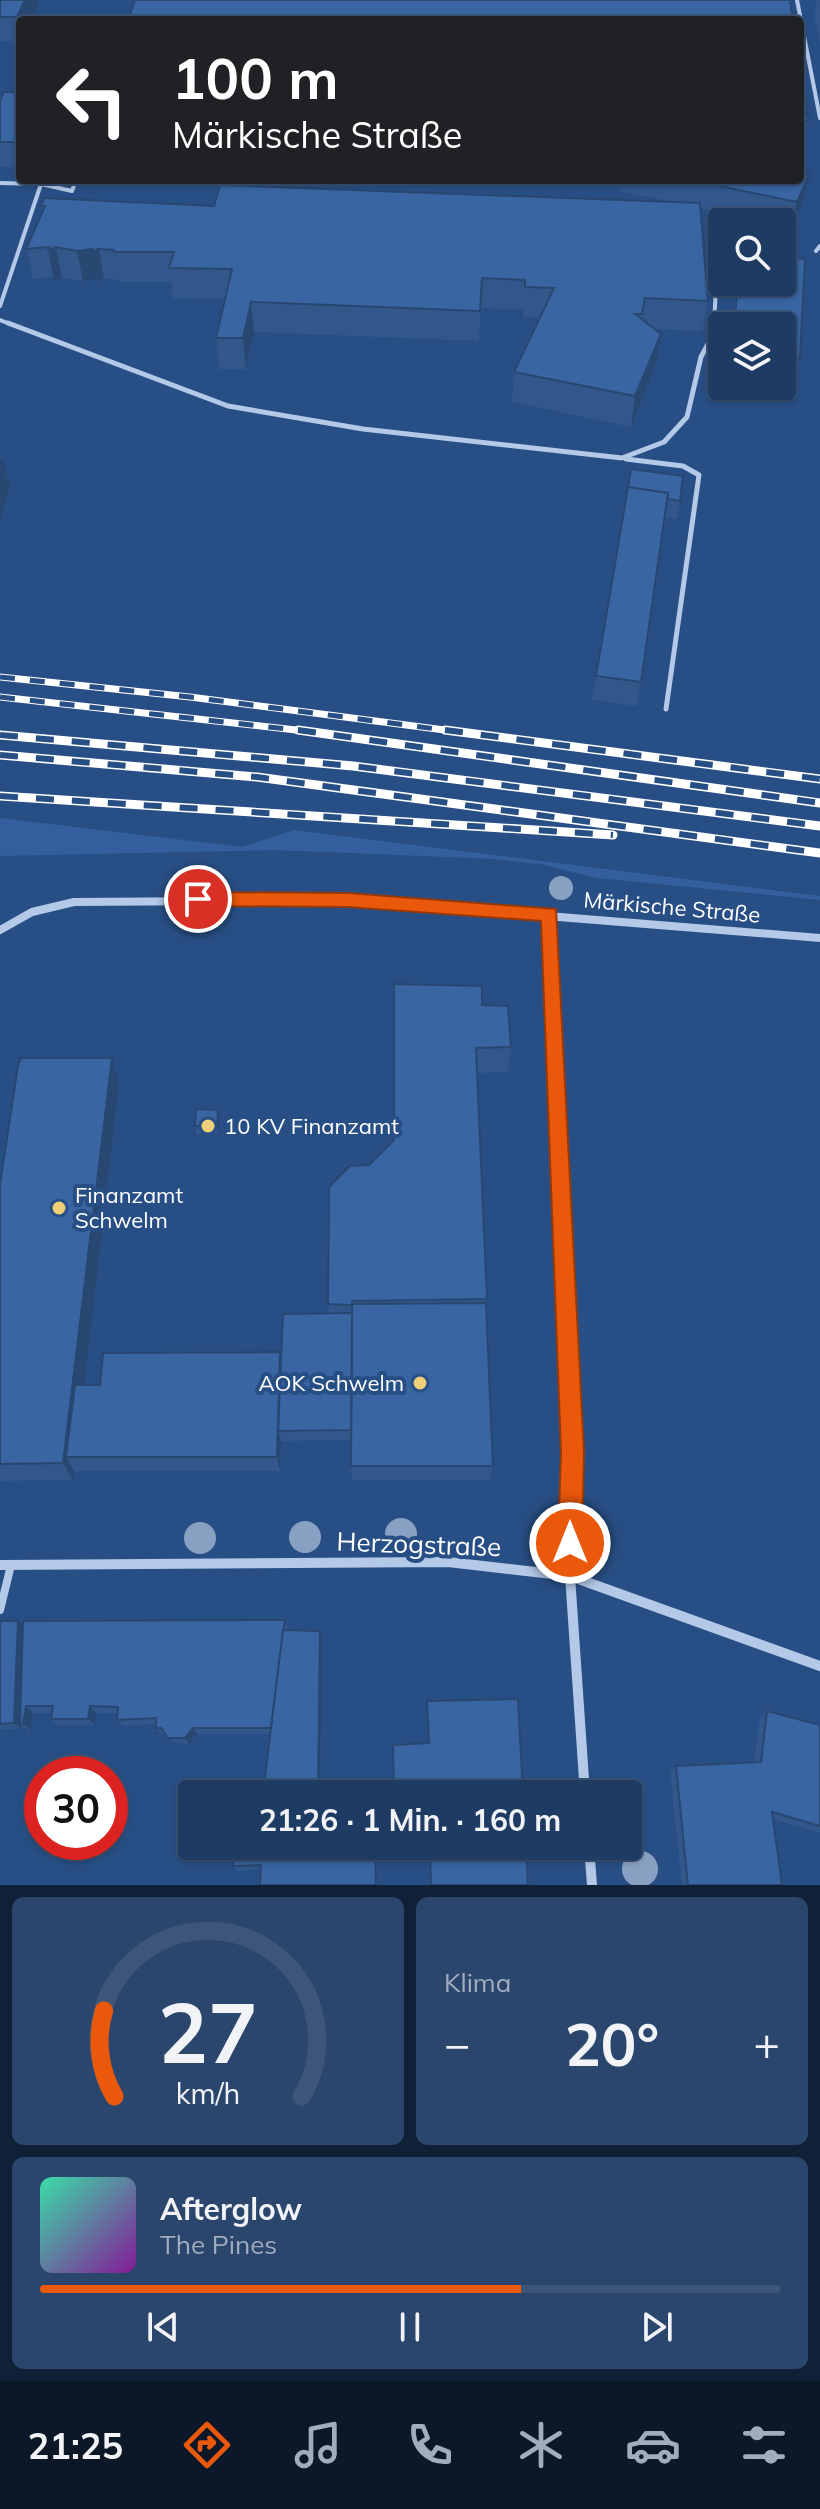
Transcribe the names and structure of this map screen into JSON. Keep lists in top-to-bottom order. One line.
{"streets":{"street":["Märkische Straße","Herzogstraße"]},"places":["10 KV Finanzamt","Finanzamt Schwelm","AOK Schwelm"],"page":{"turn":["100 m","Märkische Straße"],"limit":"30","trip":"21:26 · 1 Min. · 160 m","tile":"Klima","heat":["−","20°","+"],"song":["Afterglow","The Pines"],"tabs":"21:25","gauge":["27","km/h"]}}
